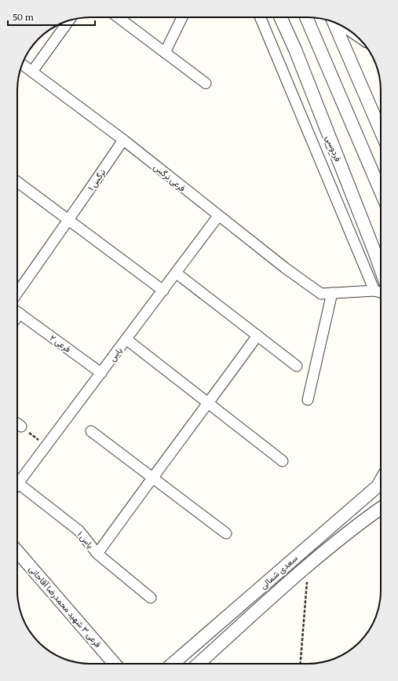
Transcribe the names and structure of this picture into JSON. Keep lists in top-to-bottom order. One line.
{"streets":{"street":["فردوسی","فرعی نرگس","نرگس ۱","فرعی ۲","یاس","یاس ۱","سعدی شمالی","فرعی ۳ شهید محمدرضا آقاجانی"]},"crossings":[["فرعی نرگس","نرگس ۱"],["فرعی نرگس","یاس"],["فرعی ۲","یاس"],["یاس","یاس ۱"]],"scale_bar":"50 m"}
